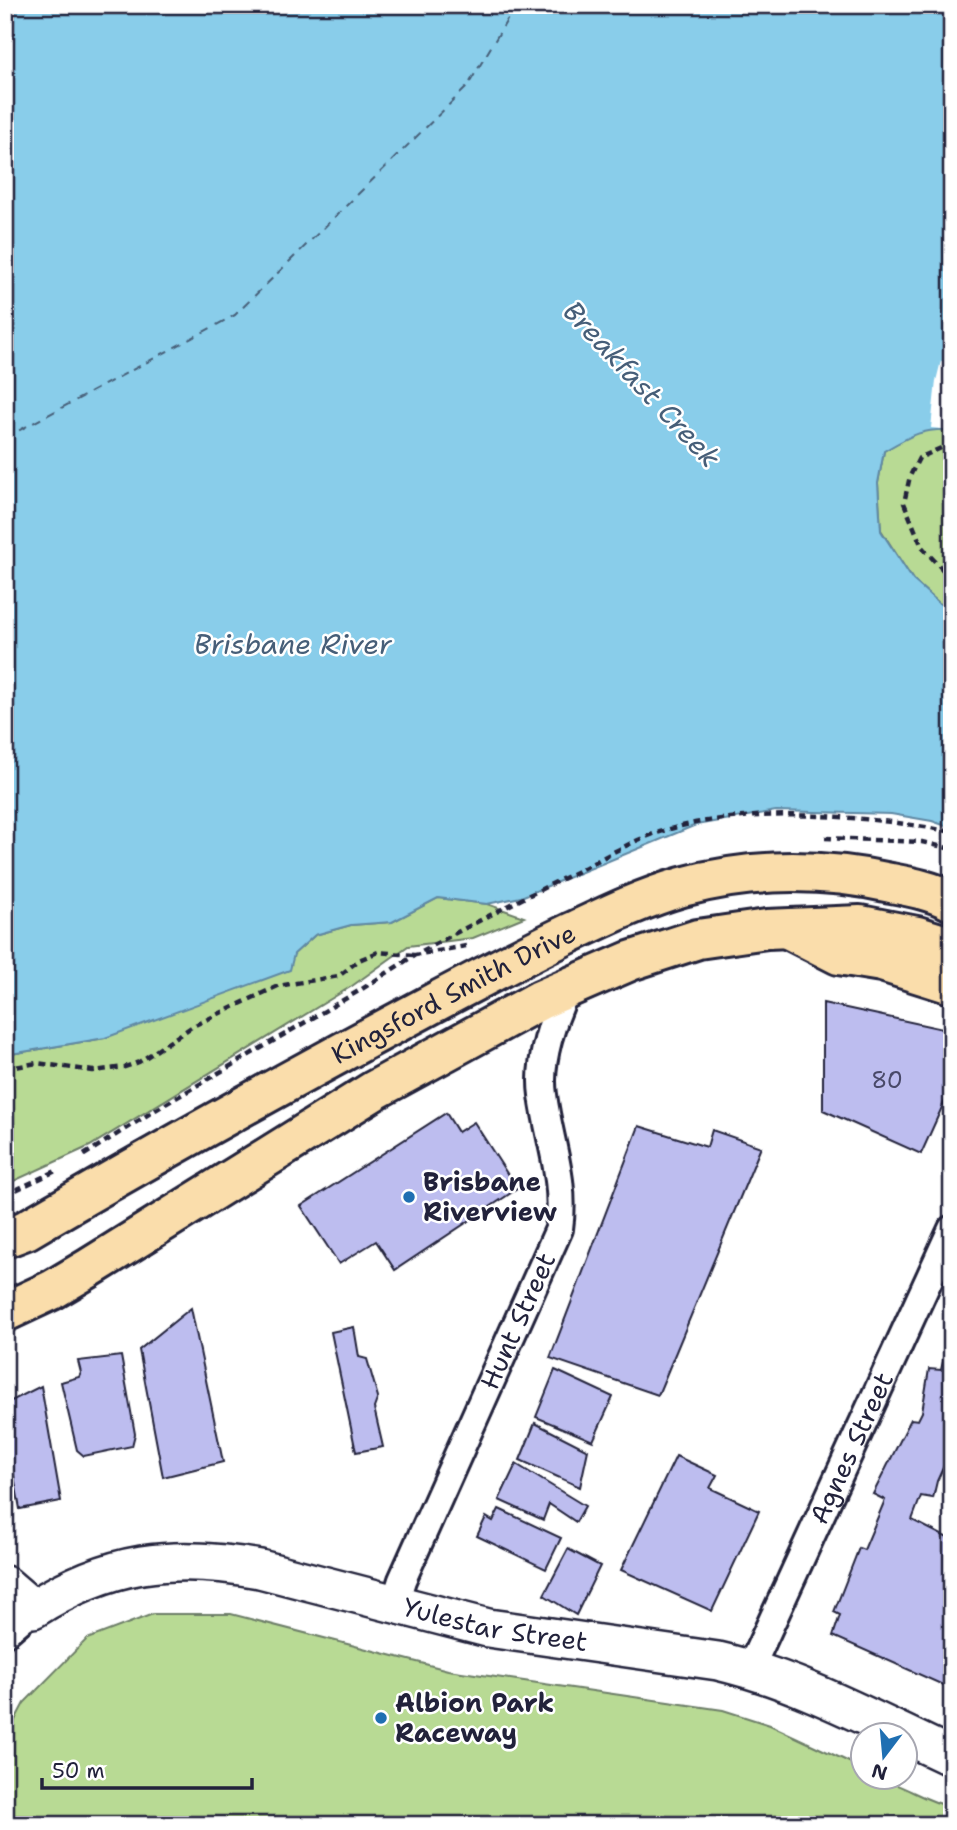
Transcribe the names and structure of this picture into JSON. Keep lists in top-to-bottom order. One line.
{"streets":{"highway":["Kingsford Smith Drive"],"street":["Hunt Street","Agnes Street","Yulestar Street"]},"crossings":[["Kingsford Smith Drive","Hunt Street"],["Hunt Street","Yulestar Street"],["Agnes Street","Yulestar Street"]],"water":["Breakfast Creek","Brisbane River"],"places":["Brisbane Riverview","Albion Park Raceway"],"house_numbers":["80"],"scale_bar":"50 m","north":"bottom"}
